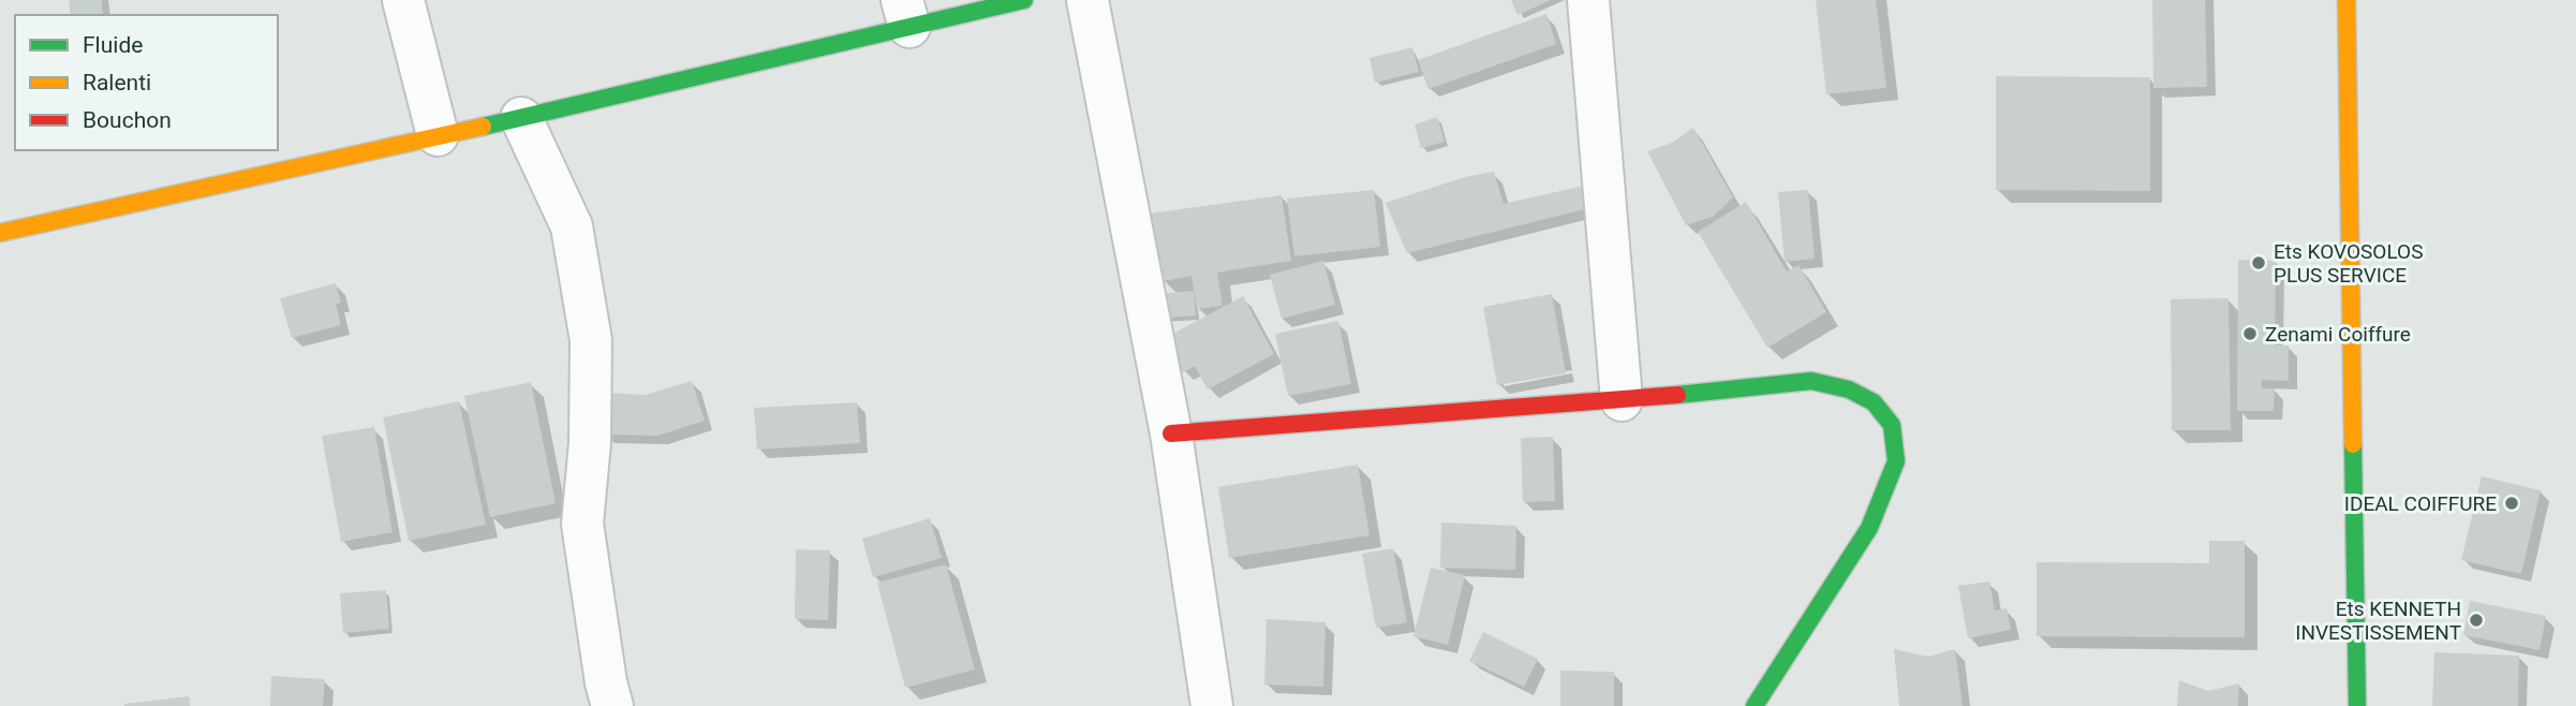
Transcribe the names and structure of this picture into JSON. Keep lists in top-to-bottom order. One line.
{"places":["Ets KOVOSOLOS PLUS SERVICE","Zenami Coiffure","IDEAL COIFFURE","Ets KENNETH INVESTISSEMENT"],"legend":["Fluide","Ralenti","Bouchon"]}
